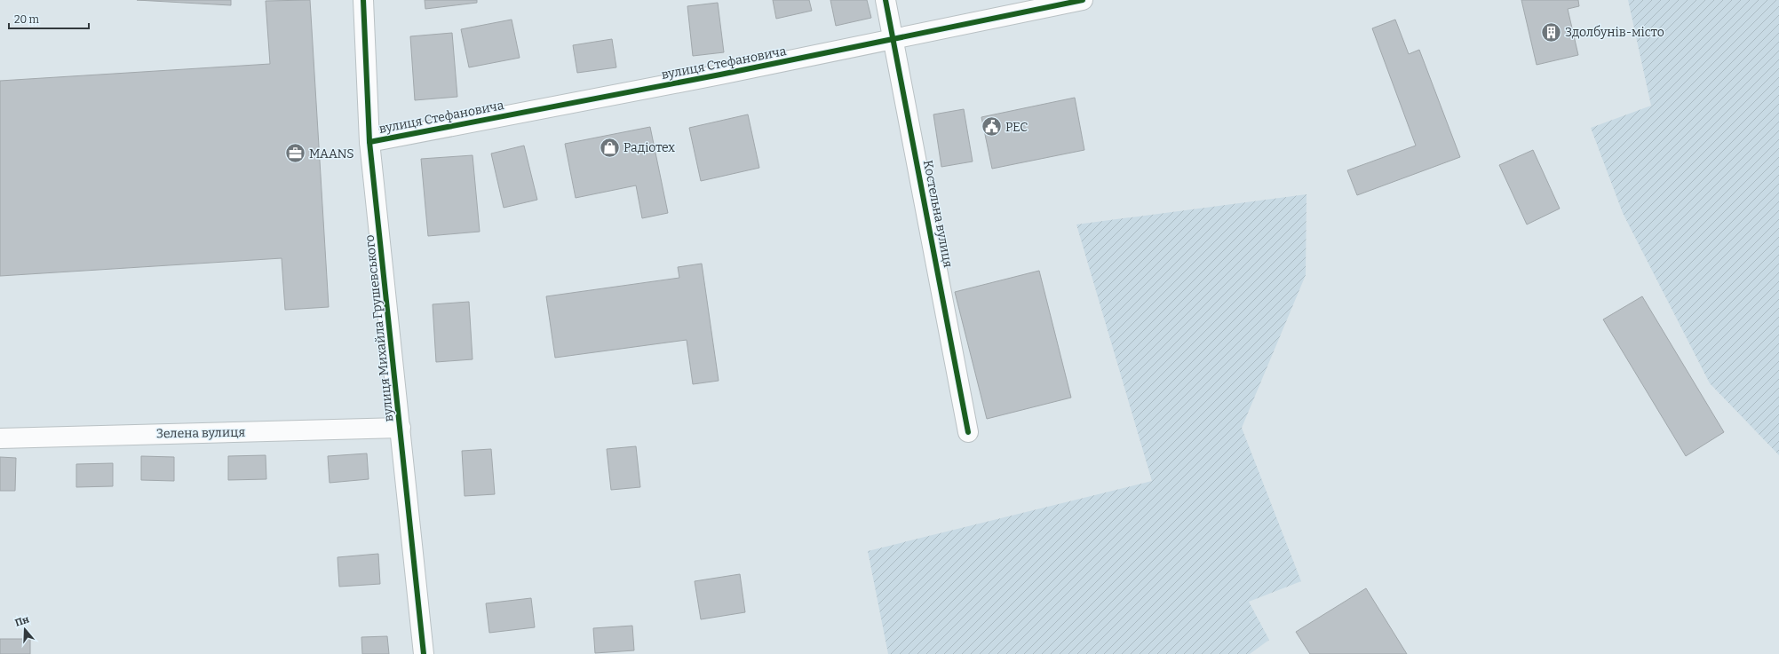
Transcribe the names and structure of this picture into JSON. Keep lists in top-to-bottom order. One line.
{"streets":{"street":["вулиця Стефановича","Костельна вулиця","вулиця Михайла Грушевського","Зелена вулиця"]},"crossings":[["вулиця Стефановича","Костельна вулиця"],["вулиця Стефановича","вулиця Михайла Грушевського"],["вулиця Михайла Грушевського","Зелена вулиця"]],"places":{"building":["Здолбунів-місто"],"public building":["РЕС"],"shop":["Радiотех"],"office":["MAANS"]},"scale_bar":"20 m","north":"top"}
